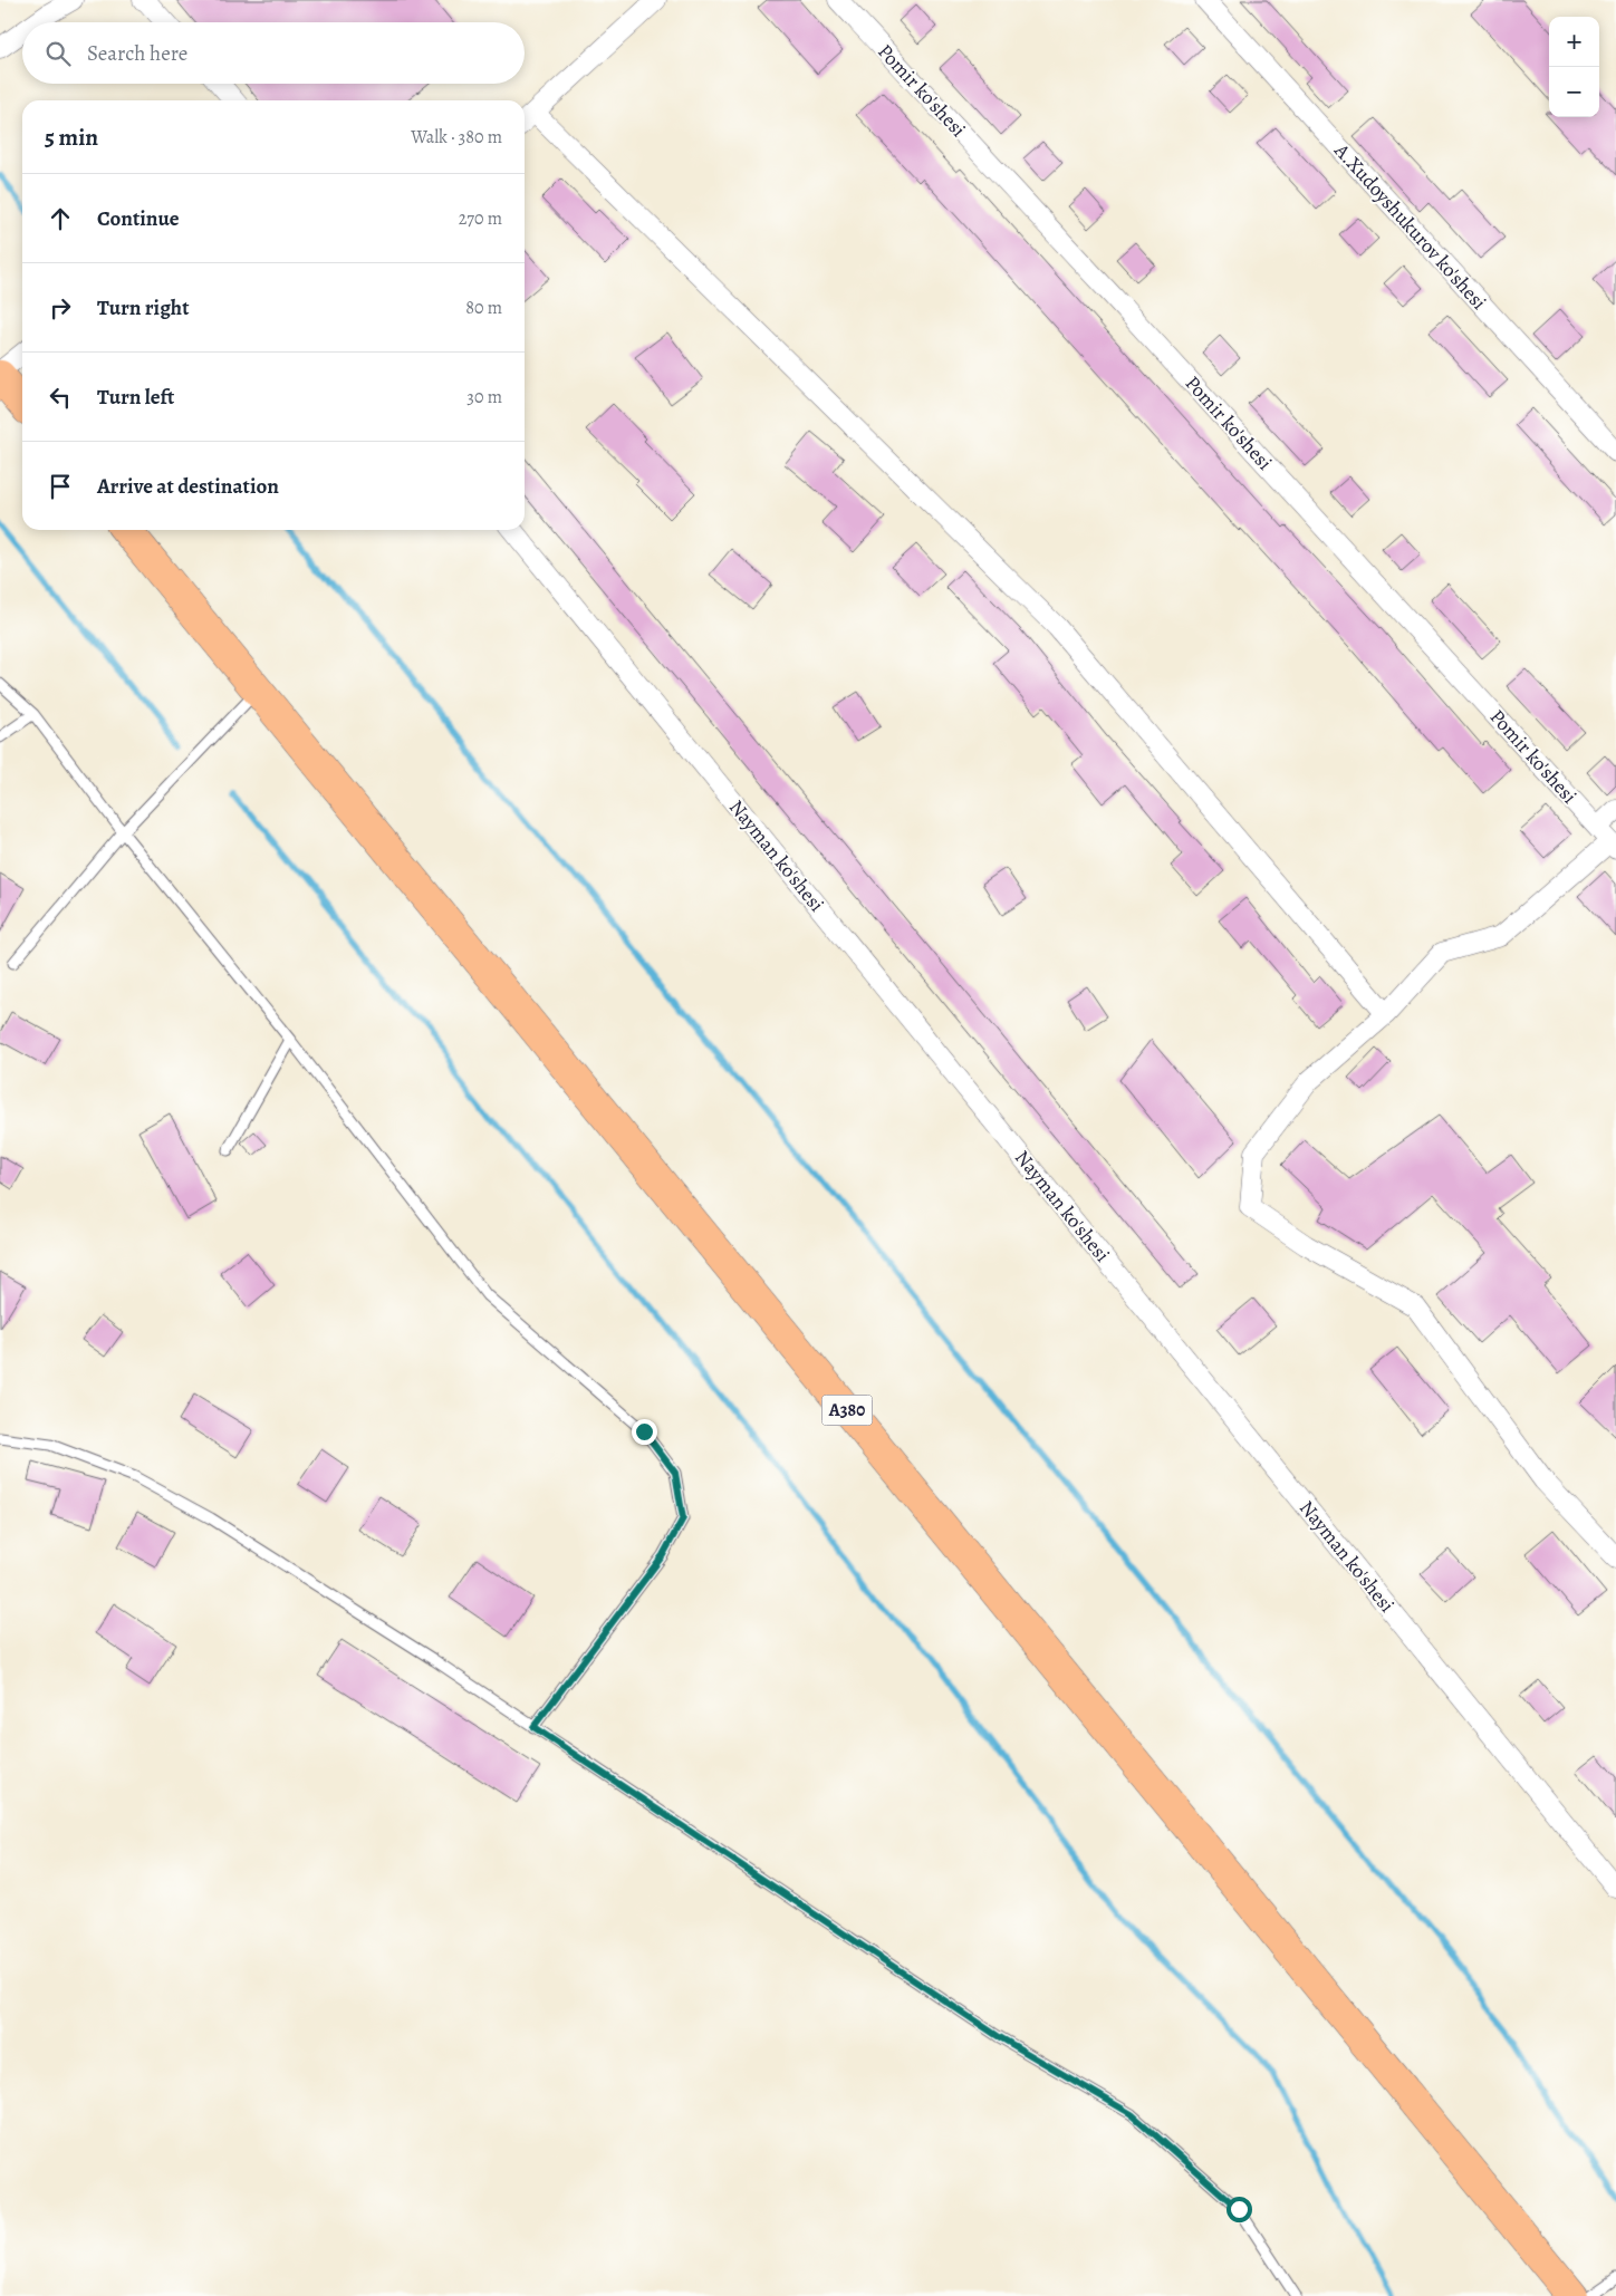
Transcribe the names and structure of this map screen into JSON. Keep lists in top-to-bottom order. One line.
{"streets":{"highway":["A380"],"street":["Pomir ko'shesi","A.Xudoyshukurov ko'shesi","Nayman ko'shesi"]},"page":{"map_buttons":["+","−"],"search":"Search here","heading":["5 min","Walk · 380 m"],"list":[["Continue","270 m"],["Turn right","80 m"],["Turn left","30 m"],"Arrive at destination"]}}
